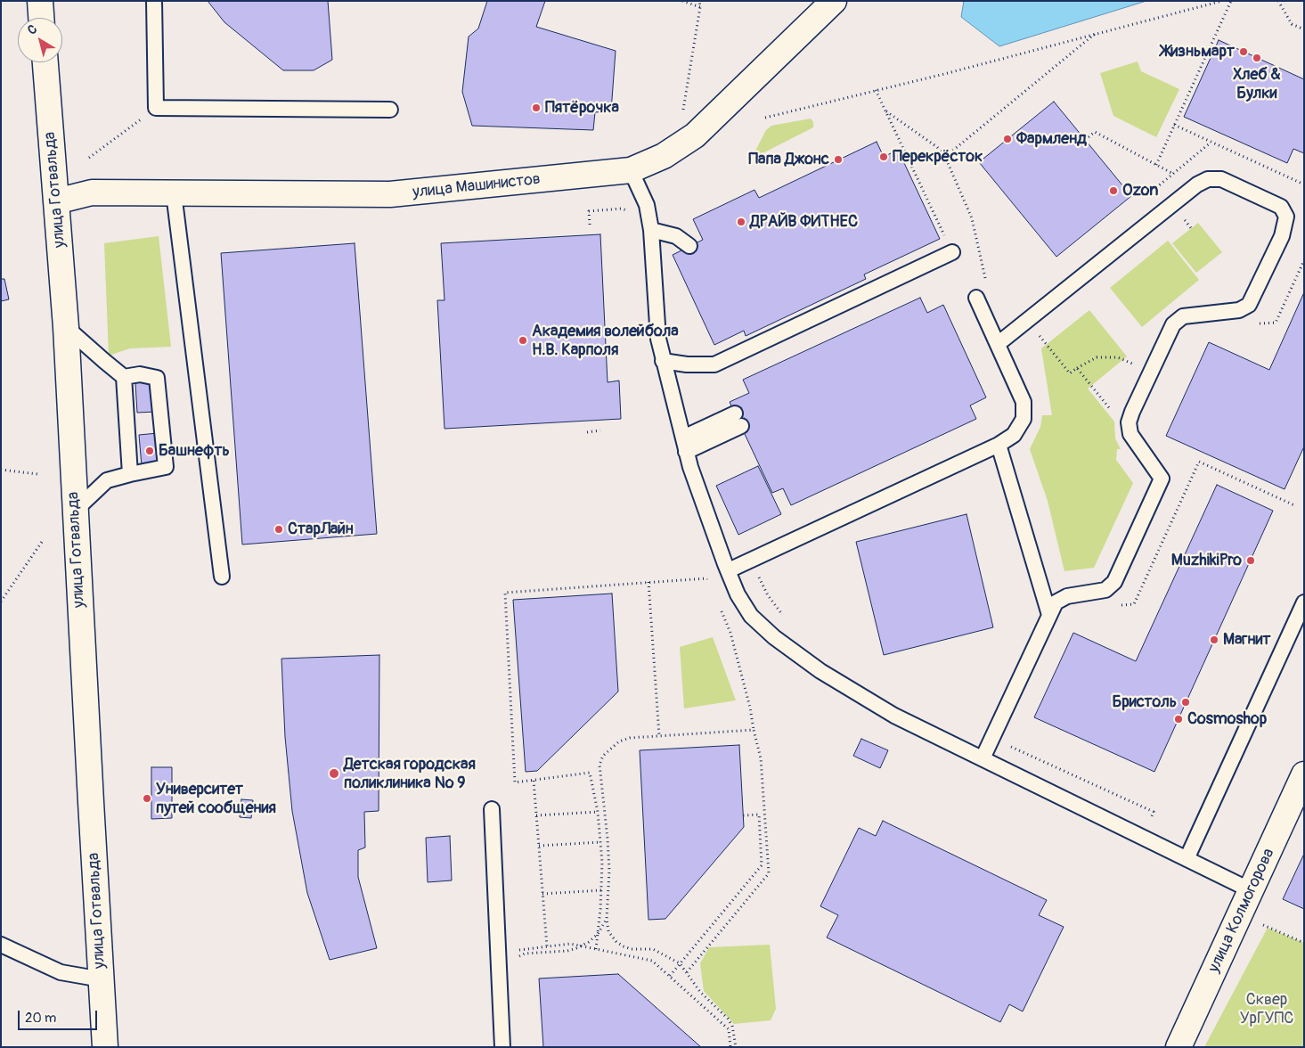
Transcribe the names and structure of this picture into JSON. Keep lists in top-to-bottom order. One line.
{"streets":{"street":["улица Машинистов","улица Готвальда","улица Колмогорова"]},"crossings":[["улица Машинистов","улица Готвальда"]],"parks":["Сквер УрГУПС"],"places":["Жизньмарт","Хлеб & Булки","Пятёрочка","Фармленд","Перекрёсток","Папа Джонс","Ozon","ДРАЙВ ФИТНЕС","Академия волейбола Н.В. Карполя","Башнефть","СтарЛайн","MuzhikiPro","Магнит","Бристоль","Cosmoshop","Детская городская поликлиника № 9","Университет путей сообщения"],"scale_bar":"20 m","north":"top left"}
